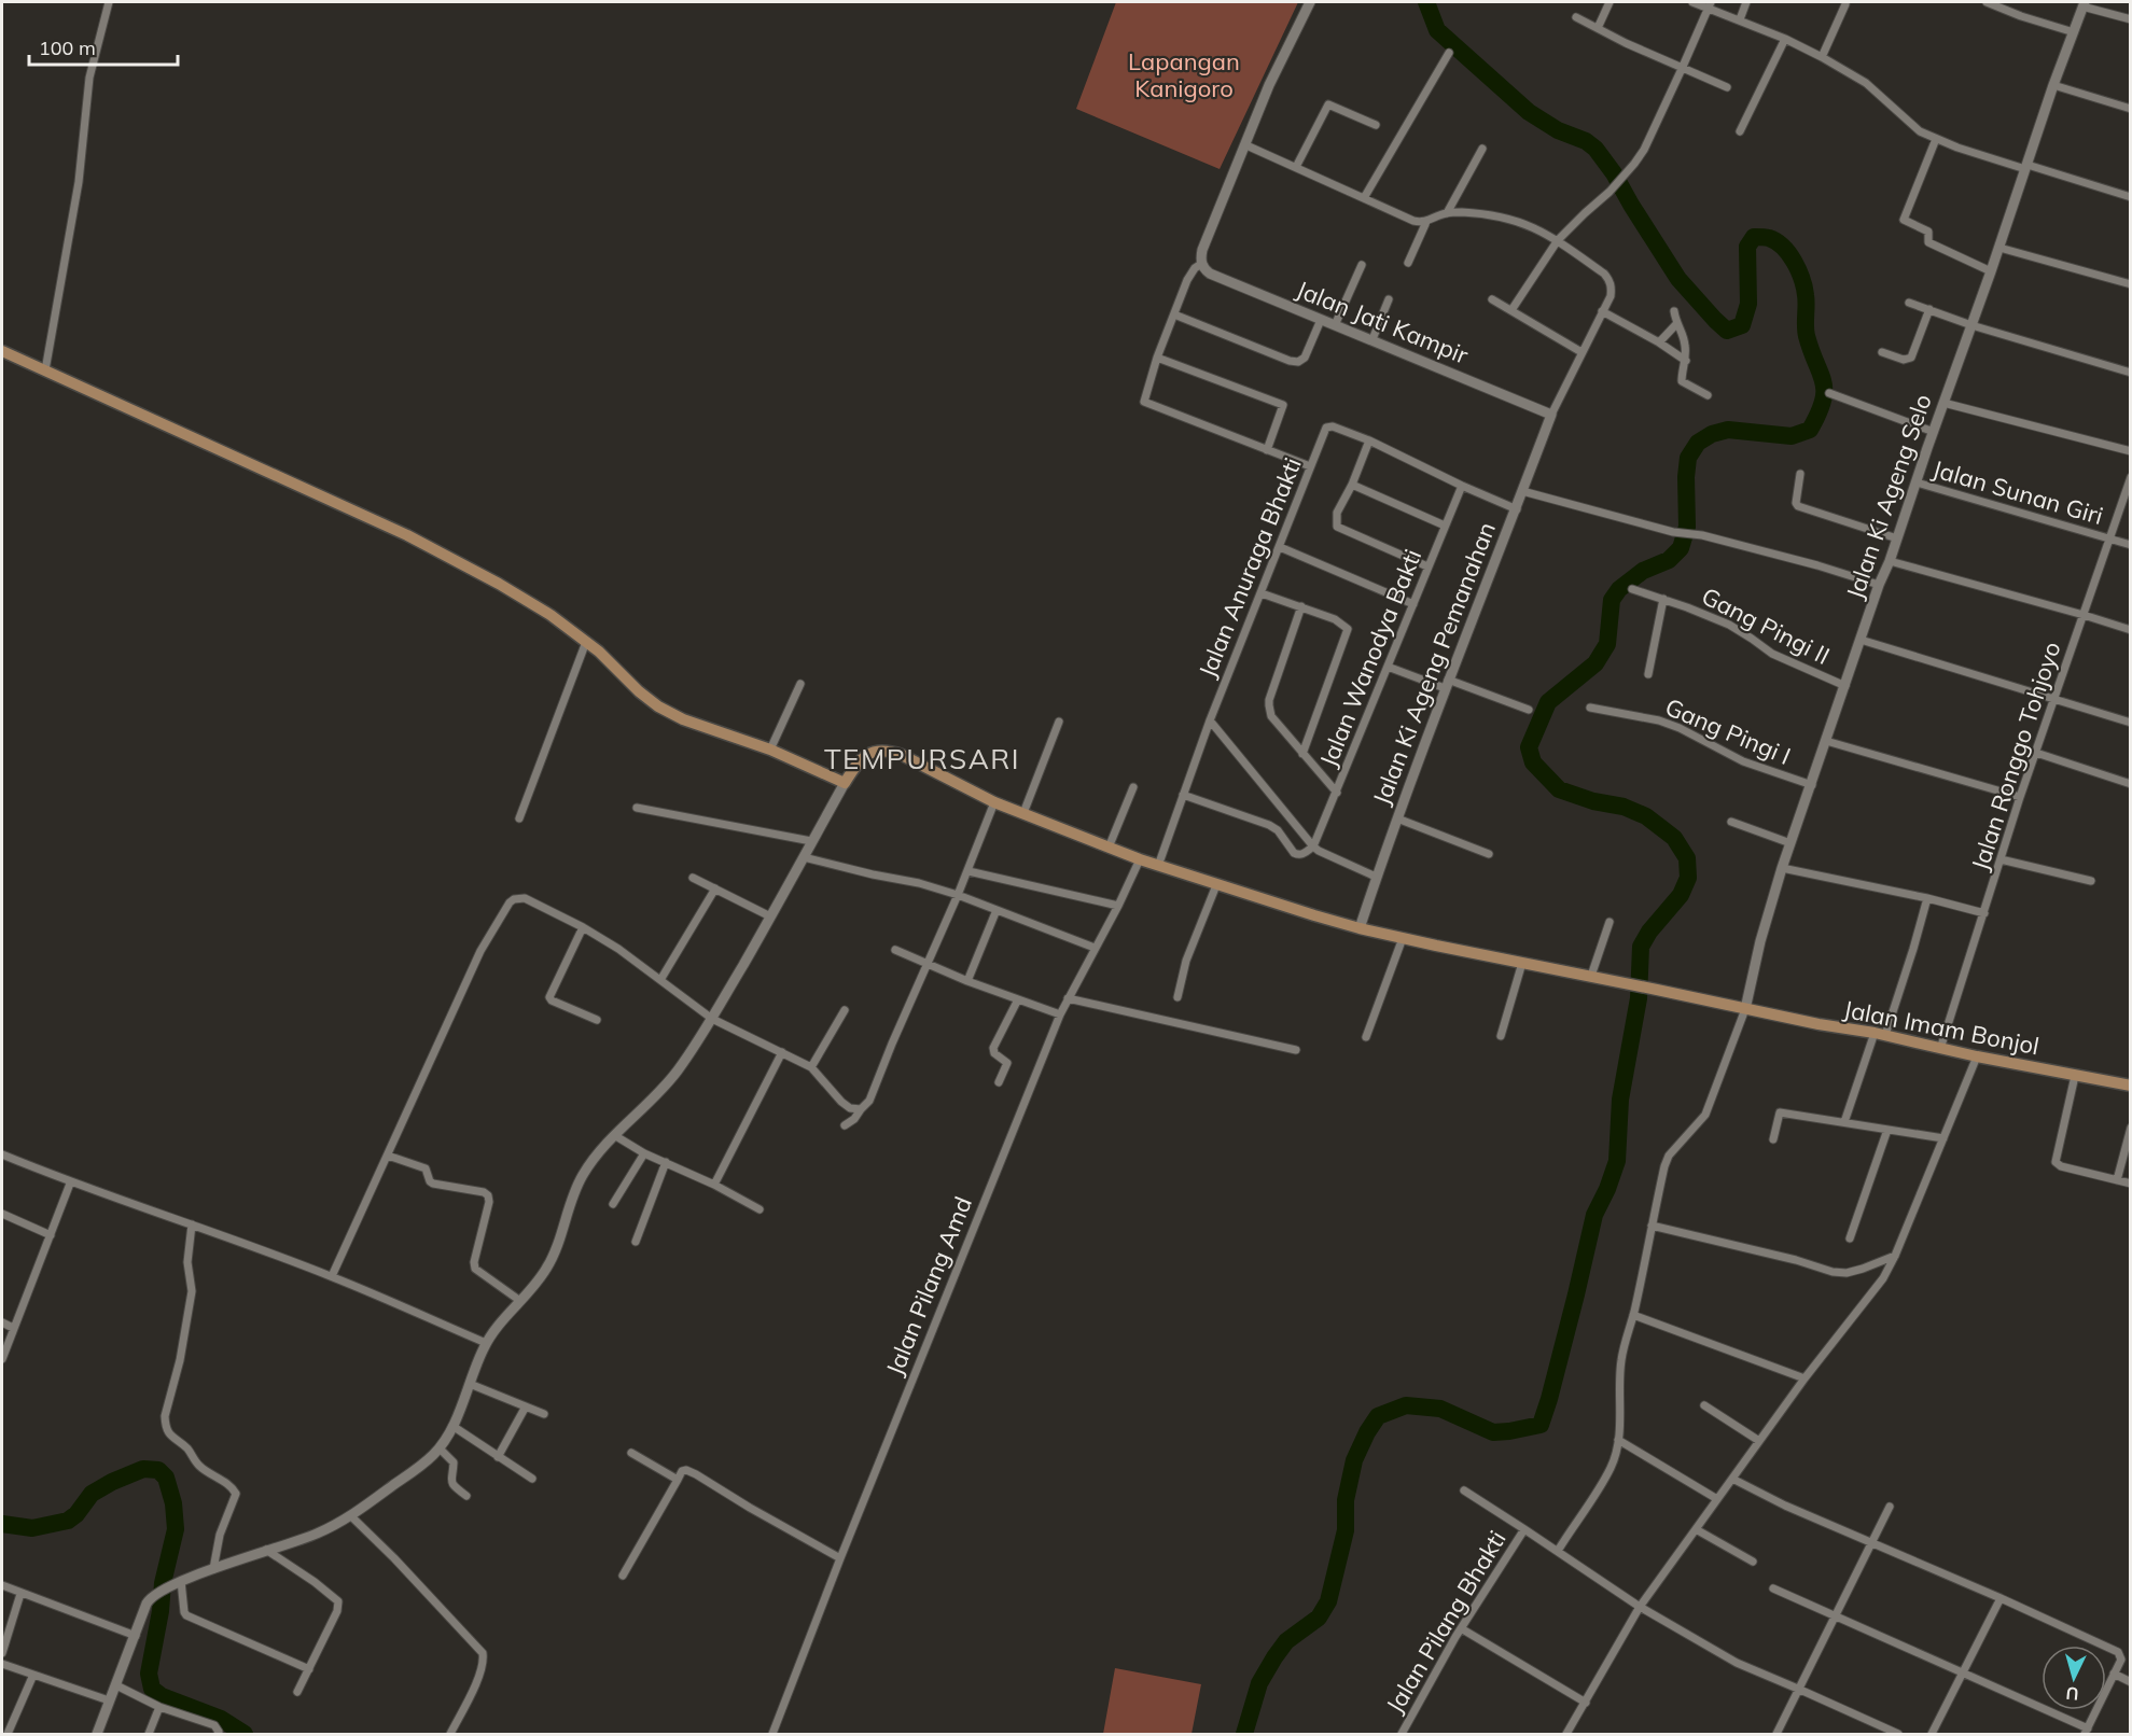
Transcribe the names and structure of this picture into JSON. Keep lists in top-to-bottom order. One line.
{"streets":{"main road":["Jalan Imam Bonjol"],"street":["Jalan Jati Kampir","Jalan Sunan Giri","Jalan Ki Ageng Selo","Jalan Anuraga Bhakti","Gang Pingi II","Jalan Wanodya Bakti","Jalan Ki Ageng Pemanahan","Gang Pingi I","Jalan Ronggo Tohjoyo","Jalan Pilang Amd","Jalan Pilang Bhakti"]},"crossings":[["Jalan Jati Kampir","Jalan Ki Ageng Pemanahan"],["Jalan Sunan Giri","Jalan Ki Ageng Selo"],["Jalan Sunan Giri","Jalan Ronggo Tohjoyo"],["Jalan Ki Ageng Selo","Gang Pingi II"],["Jalan Ki Ageng Selo","Gang Pingi I"],["Jalan Ki Ageng Selo","Jalan Imam Bonjol"],["Jalan Anuraga Bhakti","Jalan Imam Bonjol"],["Jalan Ki Ageng Pemanahan","Jalan Imam Bonjol"],["Jalan Ronggo Tohjoyo","Jalan Imam Bonjol"],["Jalan Imam Bonjol","Jalan Pilang Amd"]],"districts":["TEMPURSARI"],"parks":["Lapangan Kanigoro"],"scale_bar":"100 m","north":"bottom"}
